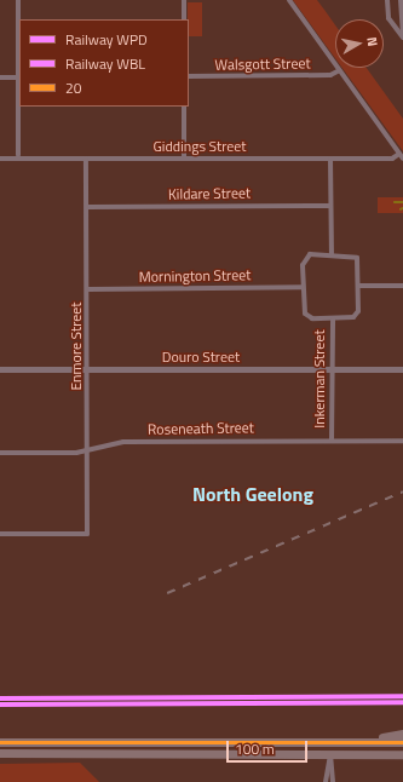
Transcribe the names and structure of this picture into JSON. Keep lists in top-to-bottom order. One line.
{"streets":{"street":["Walsgott Street","Giddings Street","Kildare Street","Mornington Street","Enmore Street","Douro Street","Inkerman Street","Roseneath Street"]},"crossings":[["Giddings Street","Enmore Street"],["Kildare Street","Enmore Street"],["Mornington Street","Enmore Street"],["Enmore Street","Douro Street"],["Enmore Street","Roseneath Street"],["Douro Street","Inkerman Street"],["Inkerman Street","Roseneath Street"]],"districts":["North Geelong"],"lines":["rail line WPD","rail line WBL","transit line 20"],"legend":["Railway WPD","Railway WBL","20"],"scale_bar":"100 m","north":"right"}
